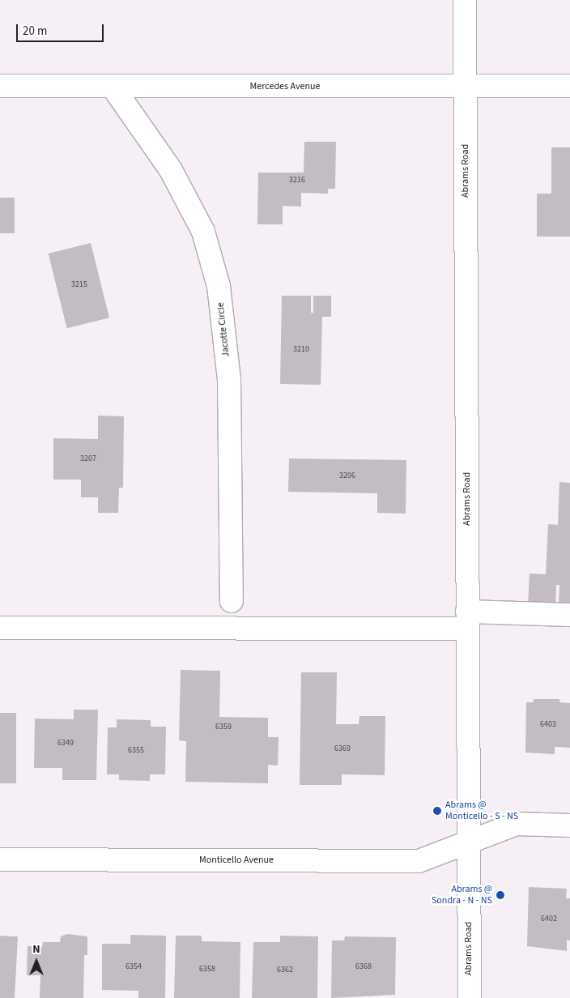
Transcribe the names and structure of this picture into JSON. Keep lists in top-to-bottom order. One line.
{"streets":{"street":["Mercedes Avenue","Abrams Road","Jacotte Circle","Monticello Avenue"]},"crossings":[["Mercedes Avenue","Abrams Road"],["Mercedes Avenue","Jacotte Circle"],["Abrams Road","Monticello Avenue"]],"places":["Abrams @ Monticello - S - NS","Abrams @ Sondra - N - NS"],"house_numbers":["3216","3215","3210","3207","3206","6403","6359","6349","6369","6355","6402","6354","6368","6358","6362"],"scale_bar":"20 m","north":"top"}
